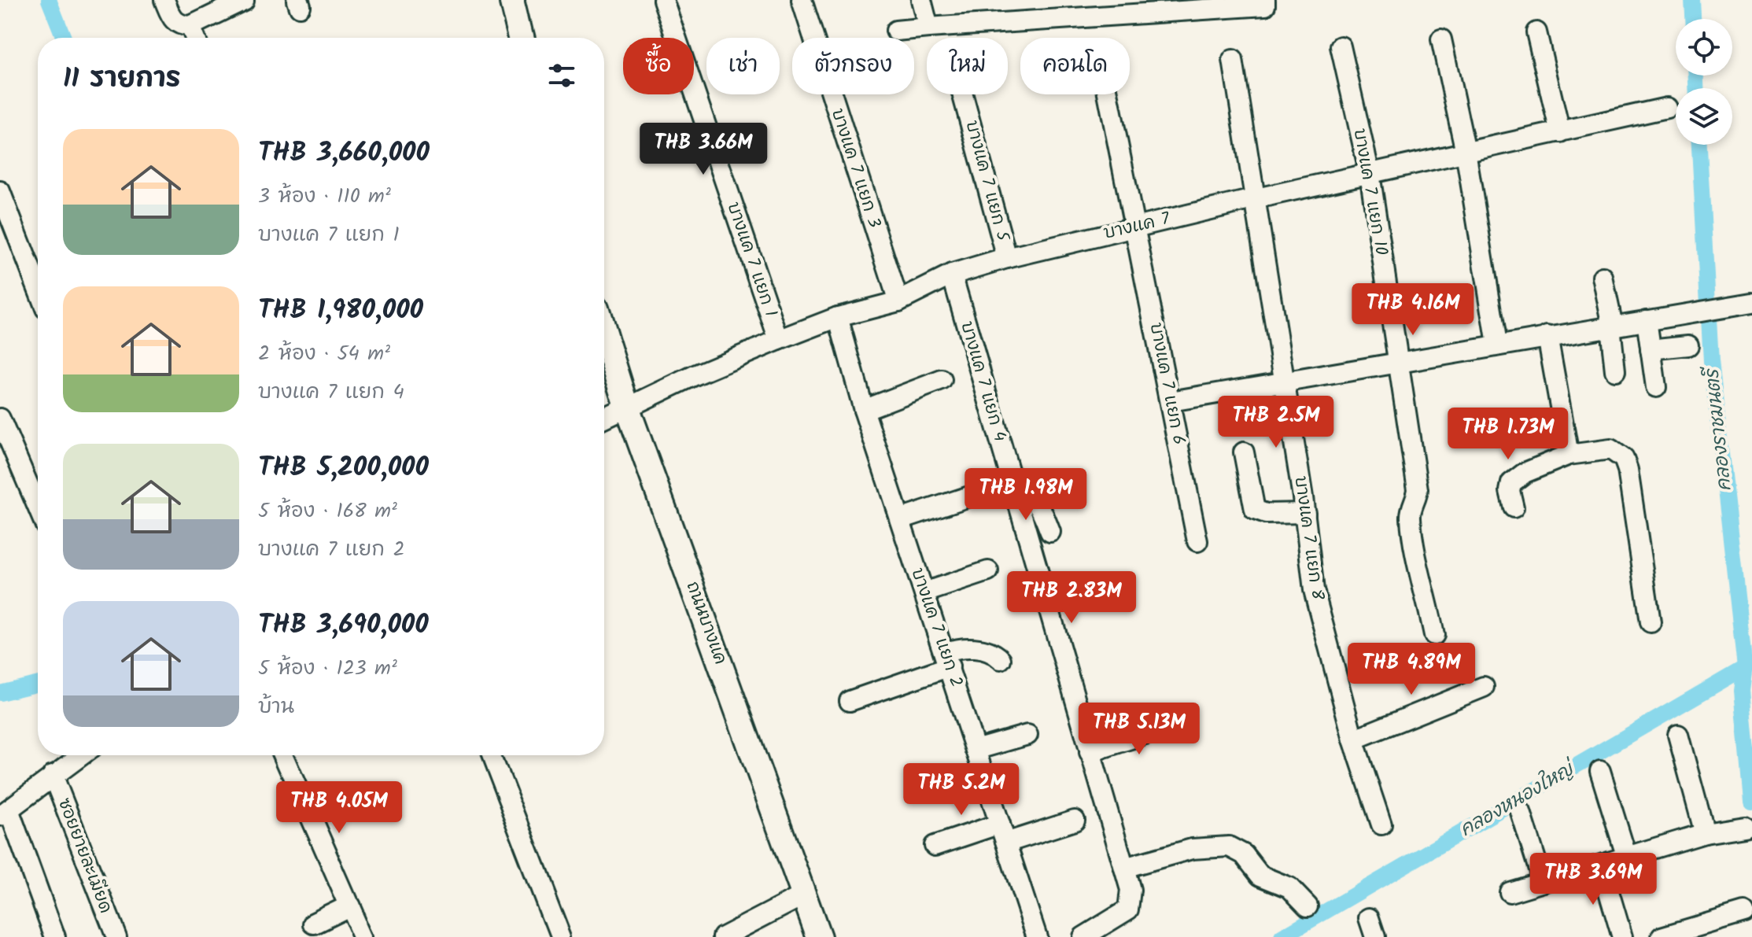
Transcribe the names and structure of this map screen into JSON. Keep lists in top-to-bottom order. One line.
{"streets":{"main road":["ถนนบางแค"],"street":["บางแค 7 แยก 3","บางแค 7 แยก 5","บางแค 7 แยก 10","บางแค 7","บางแค 7 แยก 1","บางแค 7 แยก 4","บางแค 7 แยก 6","บางแค 7 แยก 8","บางแค 7 แยก 2","ซอยยายละเมียด"]},"crossings":[["บางแค 7 แยก 3","บางแค 7"],["บางแค 7 แยก 5","บางแค 7"],["บางแค 7 แยก 10","บางแค 7"],["บางแค 7","บางแค 7 แยก 1"],["บางแค 7","บางแค 7 แยก 4"],["บางแค 7","บางแค 7 แยก 6"],["บางแค 7","บางแค 7 แยก 8"],["บางแค 7","ถนนบางแค"],["บางแค 7","บางแค 7 แยก 2"]],"water":["คลองราชมนตรี","คลองหนองใหญ่"],"page":{"chip":["ซื้อ","เช่า","ตัวกรอง","ใหม่","คอนโด"],"heading":"11 รายการ","list":[{"name":"THB 3,660,000","note":"3 ห้อง · 110 m² · บางแค 7 แยก 1"},{"name":"THB 1,980,000","note":"2 ห้อง · 54 m² · บางแค 7 แยก 4"},{"name":"THB 5,200,000","note":"5 ห้อง · 168 m² · บางแค 7 แยก 2"},{"name":"THB 3,690,000","note":"5 ห้อง · 123 m² · บ้าน"}],"price":["THB 3.66M","THB 4.16M","THB 2.5M","THB 1.73M","THB 1.98M","THB 2.83M","THB 4.89M","THB 5.13M","THB 5.2M","THB 4.05M","THB 3.69M"]}}
